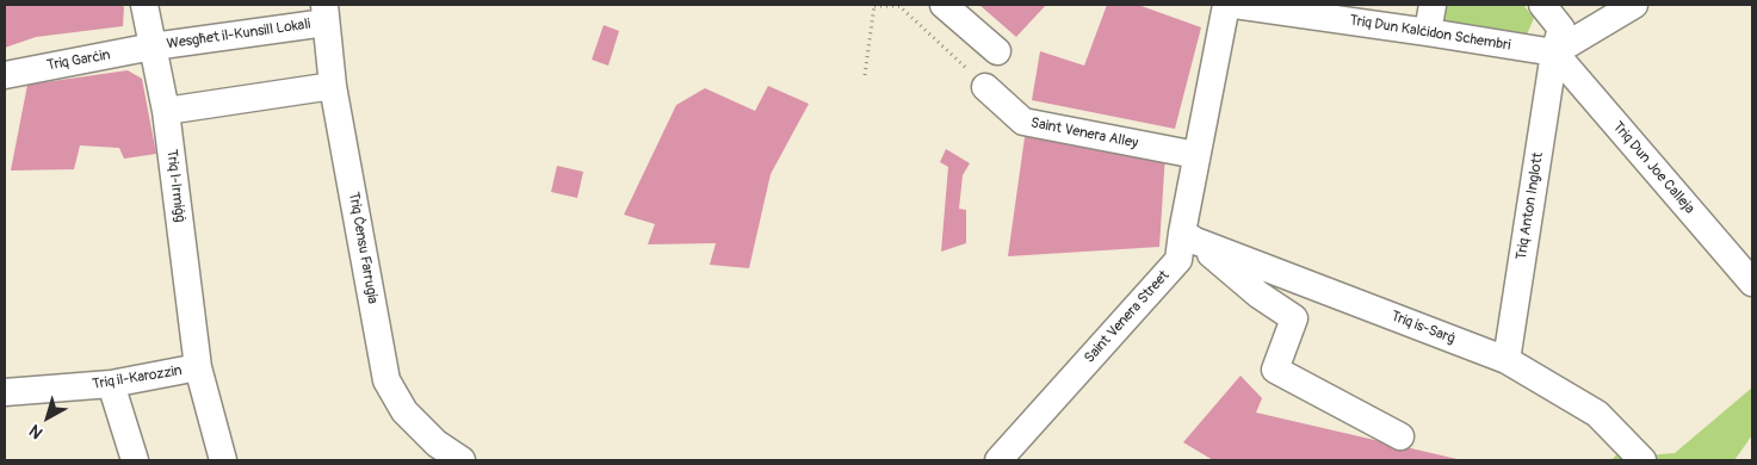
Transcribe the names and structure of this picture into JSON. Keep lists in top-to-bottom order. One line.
{"streets":{"street":["Triq Dun Kalċidon Schembri","Wesgħet il-Kunsill Lokali","Triq Garċin","Saint Venera Alley","Triq Dun Joe Calleja","Triq l-Irmiġġ","Triq Anton Inglott","Triq Ċensu Farrugia","Saint Venera Street","Triq is-Sarġ","Triq il-Karozzin"]},"crossings":[["Triq Dun Kalċidon Schembri","Triq Dun Joe Calleja"],["Triq Dun Kalċidon Schembri","Triq Anton Inglott"],["Wesgħet il-Kunsill Lokali","Triq Garċin"],["Wesgħet il-Kunsill Lokali","Triq l-Irmiġġ"],["Wesgħet il-Kunsill Lokali","Triq Ċensu Farrugia"],["Triq Garċin","Triq l-Irmiġġ"],["Saint Venera Alley","Saint Venera Street"],["Triq Dun Joe Calleja","Triq Anton Inglott"],["Triq l-Irmiġġ","Triq il-Karozzin"],["Triq Anton Inglott","Triq is-Sarġ"],["Saint Venera Street","Triq is-Sarġ"]],"north":"bottom left"}
